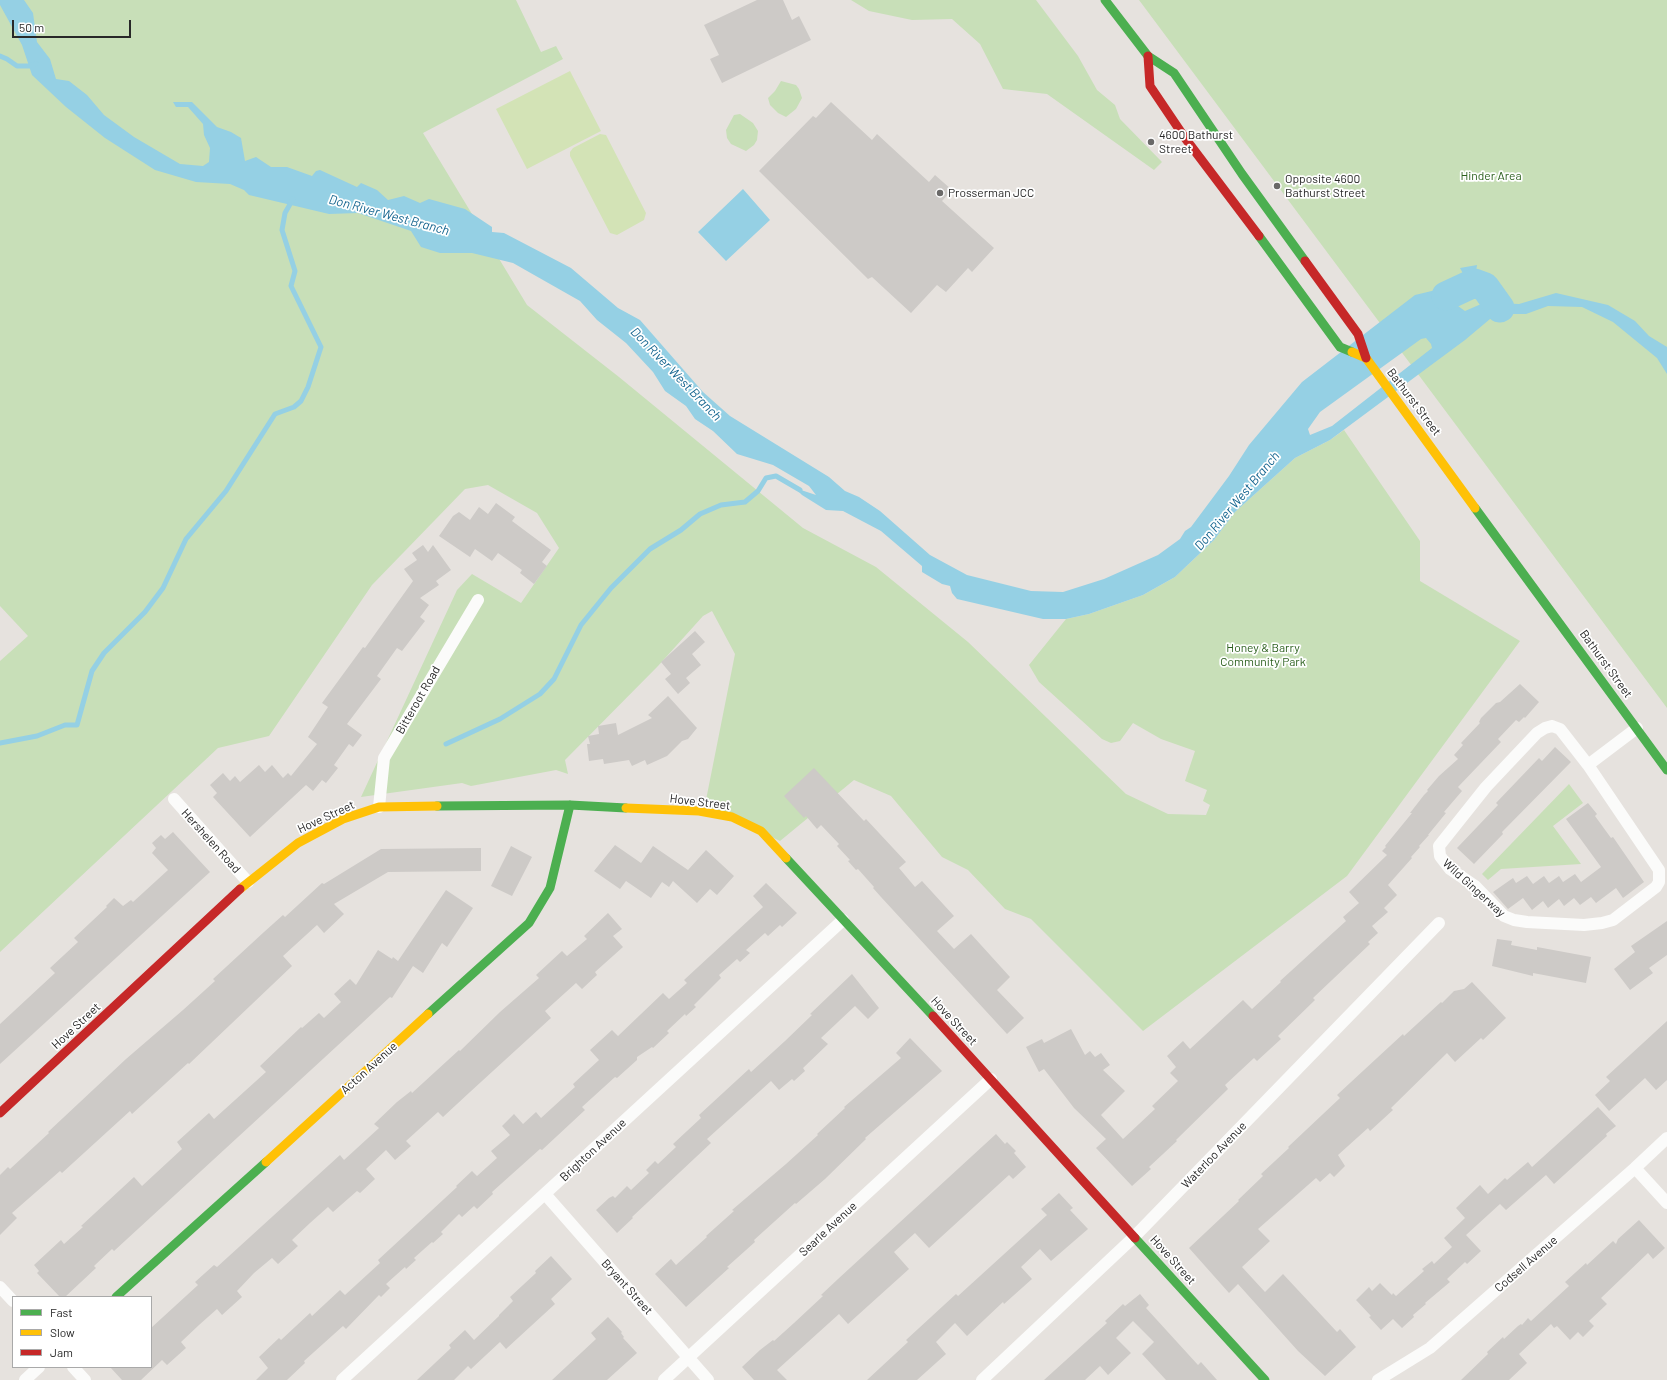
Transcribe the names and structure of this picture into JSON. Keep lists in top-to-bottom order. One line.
{"streets":{"street":["Bathurst Street","Bitteroot Road","Hove Street","Hershelen Road","Wild Gingerway","Acton Avenue","Brighton Avenue","Waterloo Avenue","Searle Avenue","Codsell Avenue","Bryant Street"]},"crossings":[["Bitteroot Road","Hove Street"],["Hove Street","Hershelen Road"],["Hove Street","Acton Avenue"],["Hove Street","Brighton Avenue"],["Hove Street","Waterloo Avenue"],["Hove Street","Searle Avenue"],["Brighton Avenue","Bryant Street"],["Searle Avenue","Bryant Street"]],"water":["Don River West Branch"],"parks":["Hinder Area","Honey & Barry Community Park"],"places":["4600 Bathurst Street","Opposite 4600 Bathurst Street","Prosserman JCC"],"legend":["Fast","Slow","Jam"],"scale_bar":"50 m"}
